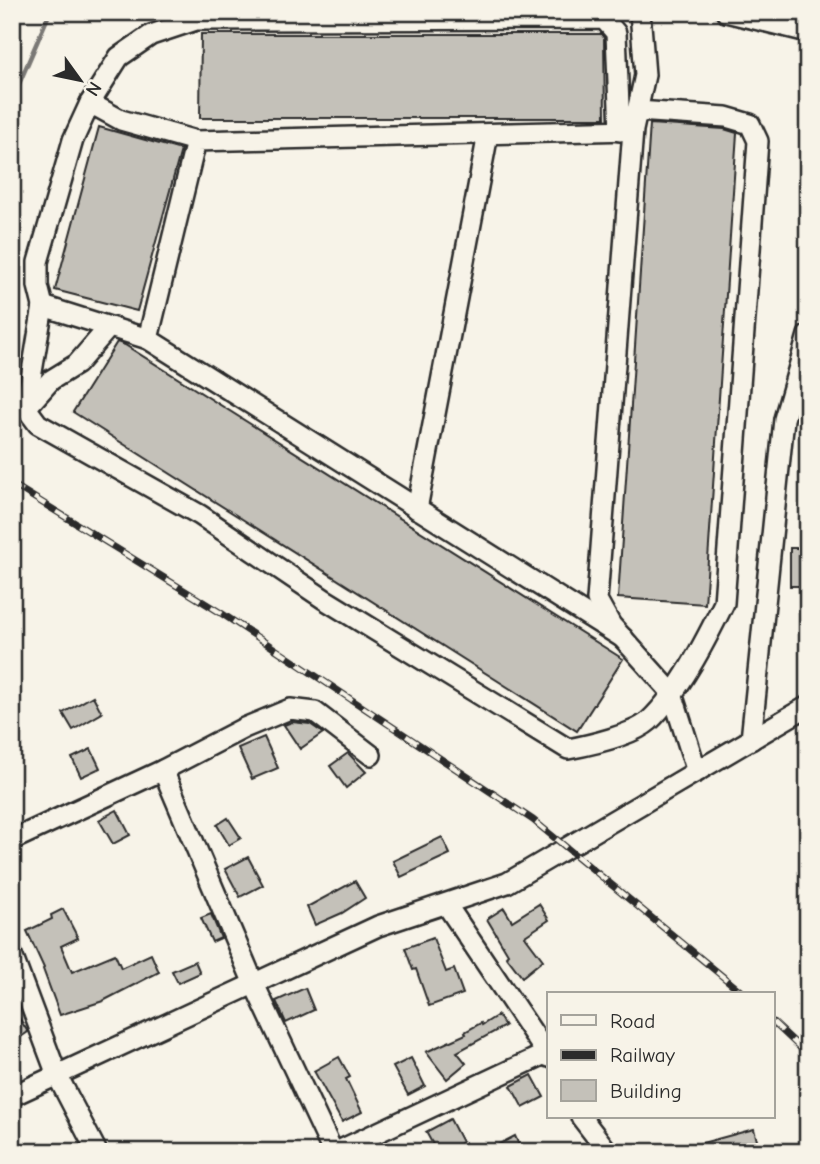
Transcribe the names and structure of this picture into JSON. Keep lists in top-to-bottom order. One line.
{"legend":["Road","Railway","Building"],"north":"bottom right"}
